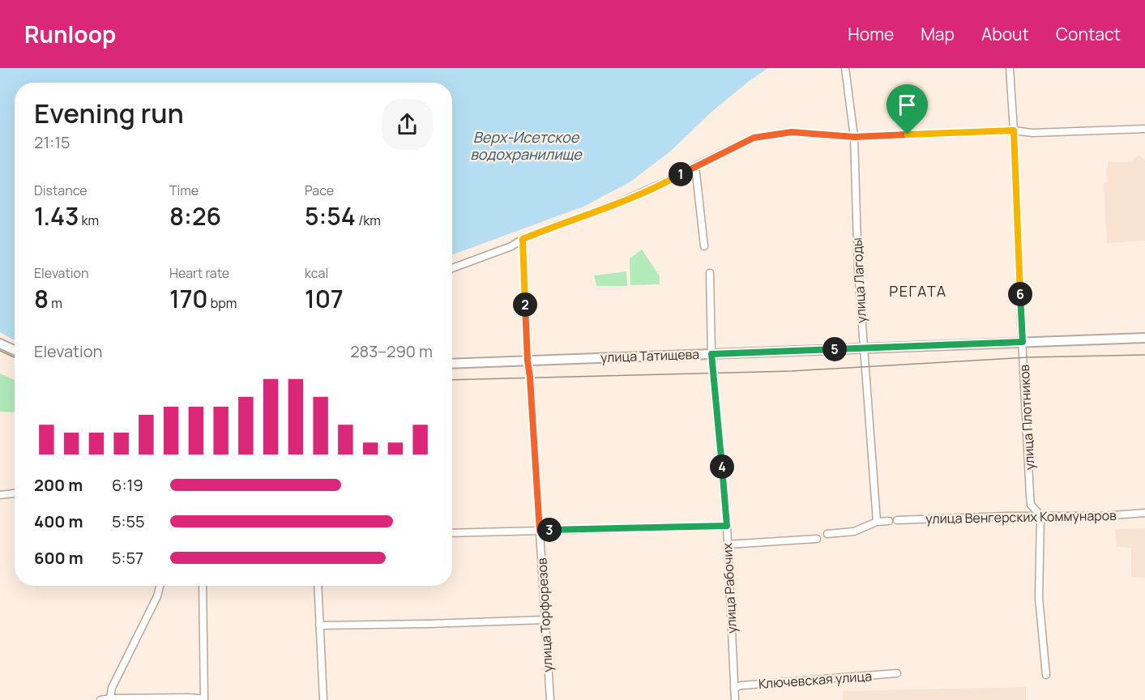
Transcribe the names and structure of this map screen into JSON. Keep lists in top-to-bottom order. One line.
{"streets":{"street":["улица Лагоды","улица Татищева","улица Плотников","улица Венгерских Коммунаров","улица Рабочих","улица Торфорезов","Ключевская улица"]},"crossings":[["улица Лагоды","улица Татищева"],["улица Татищева","улица Плотников"],["улица Татищева","улица Рабочих"],["улица Татищева","улица Торфорезов"],["улица Плотников","улица Венгерских Коммунаров"],["улица Рабочих","Ключевская улица"]],"districts":["РЕГАТА"],"water":["Верх-Исетское водохранилище"],"page":{"header":"Runloop","nav":["Home","Map","About","Contact"],"heading":["Evening run","21:15"],"pins":["1","6","2","5","4","3"],"stats":[["Distance","1.43 km"],["Time","8:26"],["Pace","5:54 /km"],["Elevation","8 m"],["Heart rate","170 bpm"],["kcal","107"]],"chart":["Elevation","283–290 m"],"list":[{"name":"200 m","note":"6:19"},{"name":"400 m","note":"5:55"},{"name":"600 m","note":"5:57"}]}}
